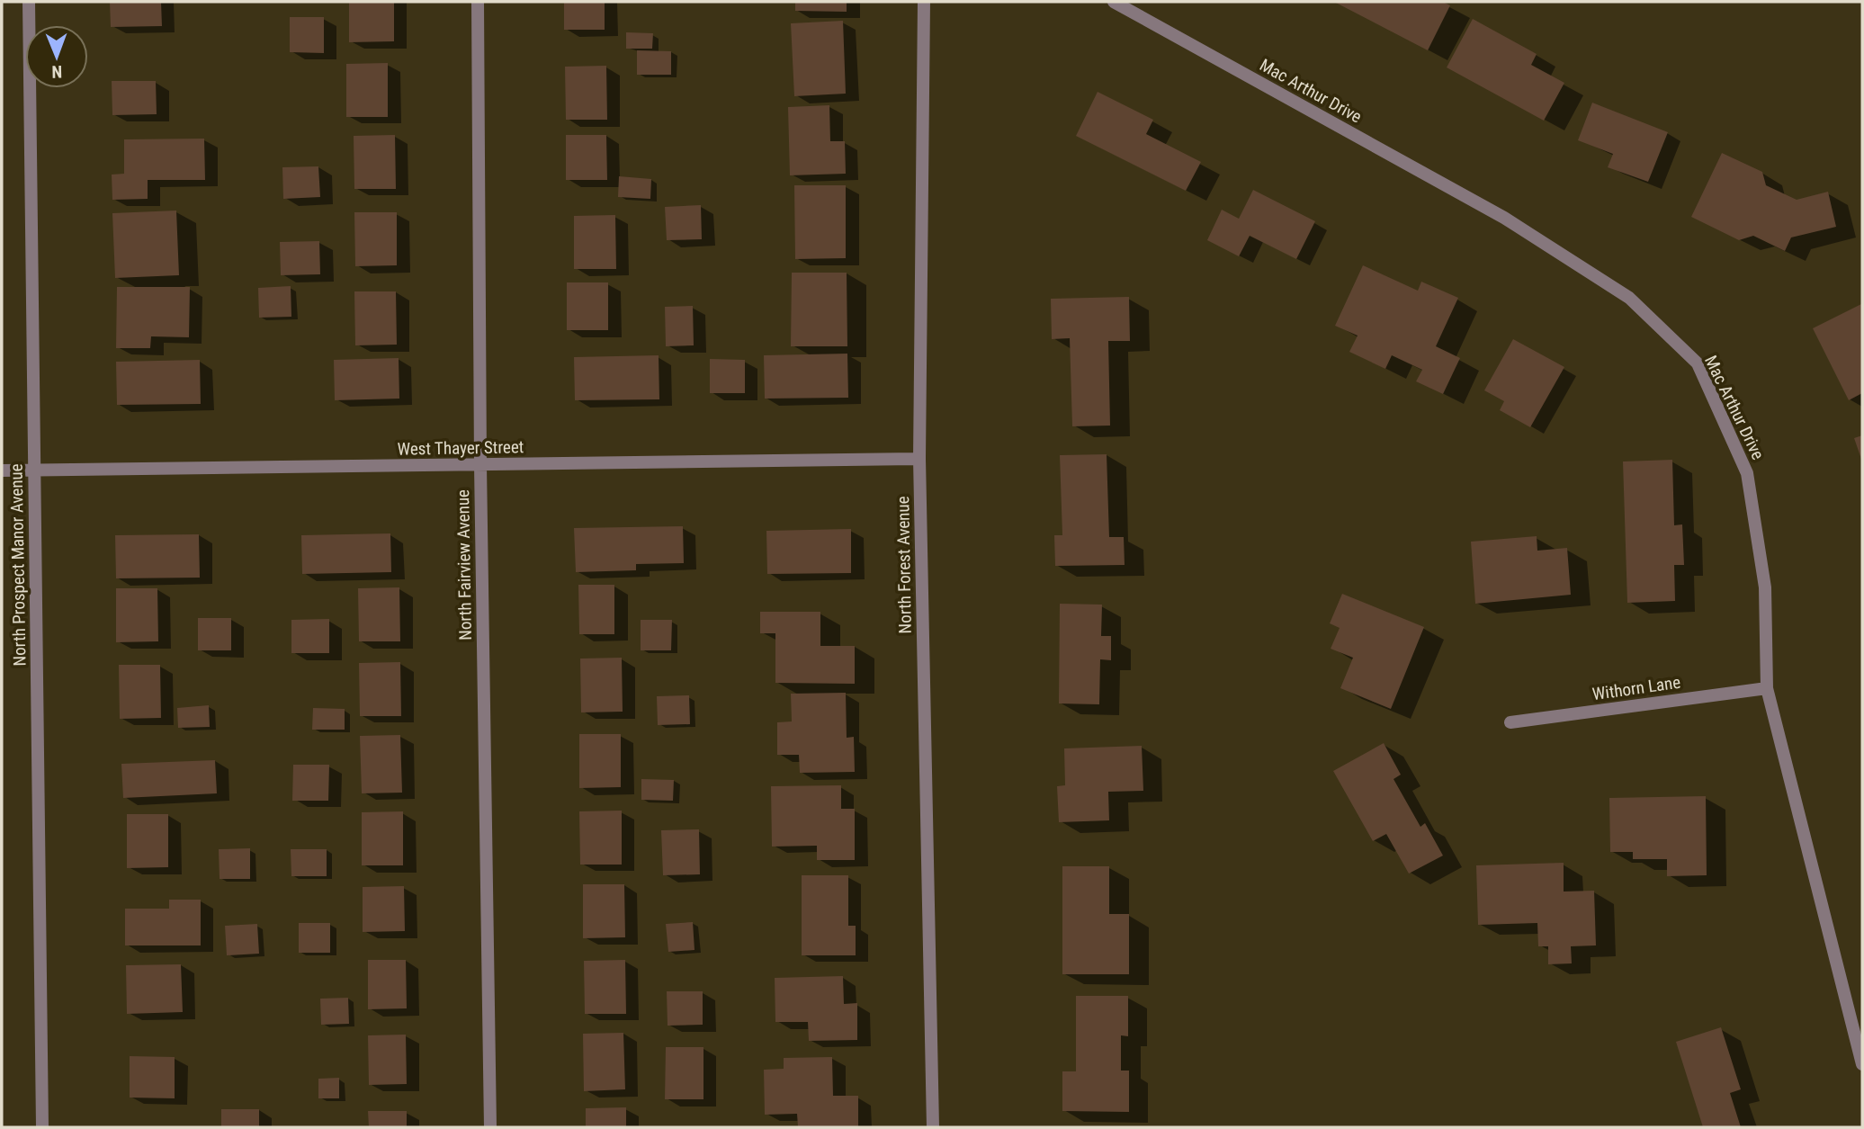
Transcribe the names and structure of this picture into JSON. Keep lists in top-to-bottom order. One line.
{"streets":{"street":["Mac Arthur Drive","West Thayer Street","North Prospect Manor Avenue","North Fairview Avenue","North Forest Avenue","Withorn Lane"]},"crossings":[["Mac Arthur Drive","Withorn Lane"],["West Thayer Street","North Prospect Manor Avenue"],["West Thayer Street","North Fairview Avenue"],["West Thayer Street","North Forest Avenue"]],"north":"bottom"}
